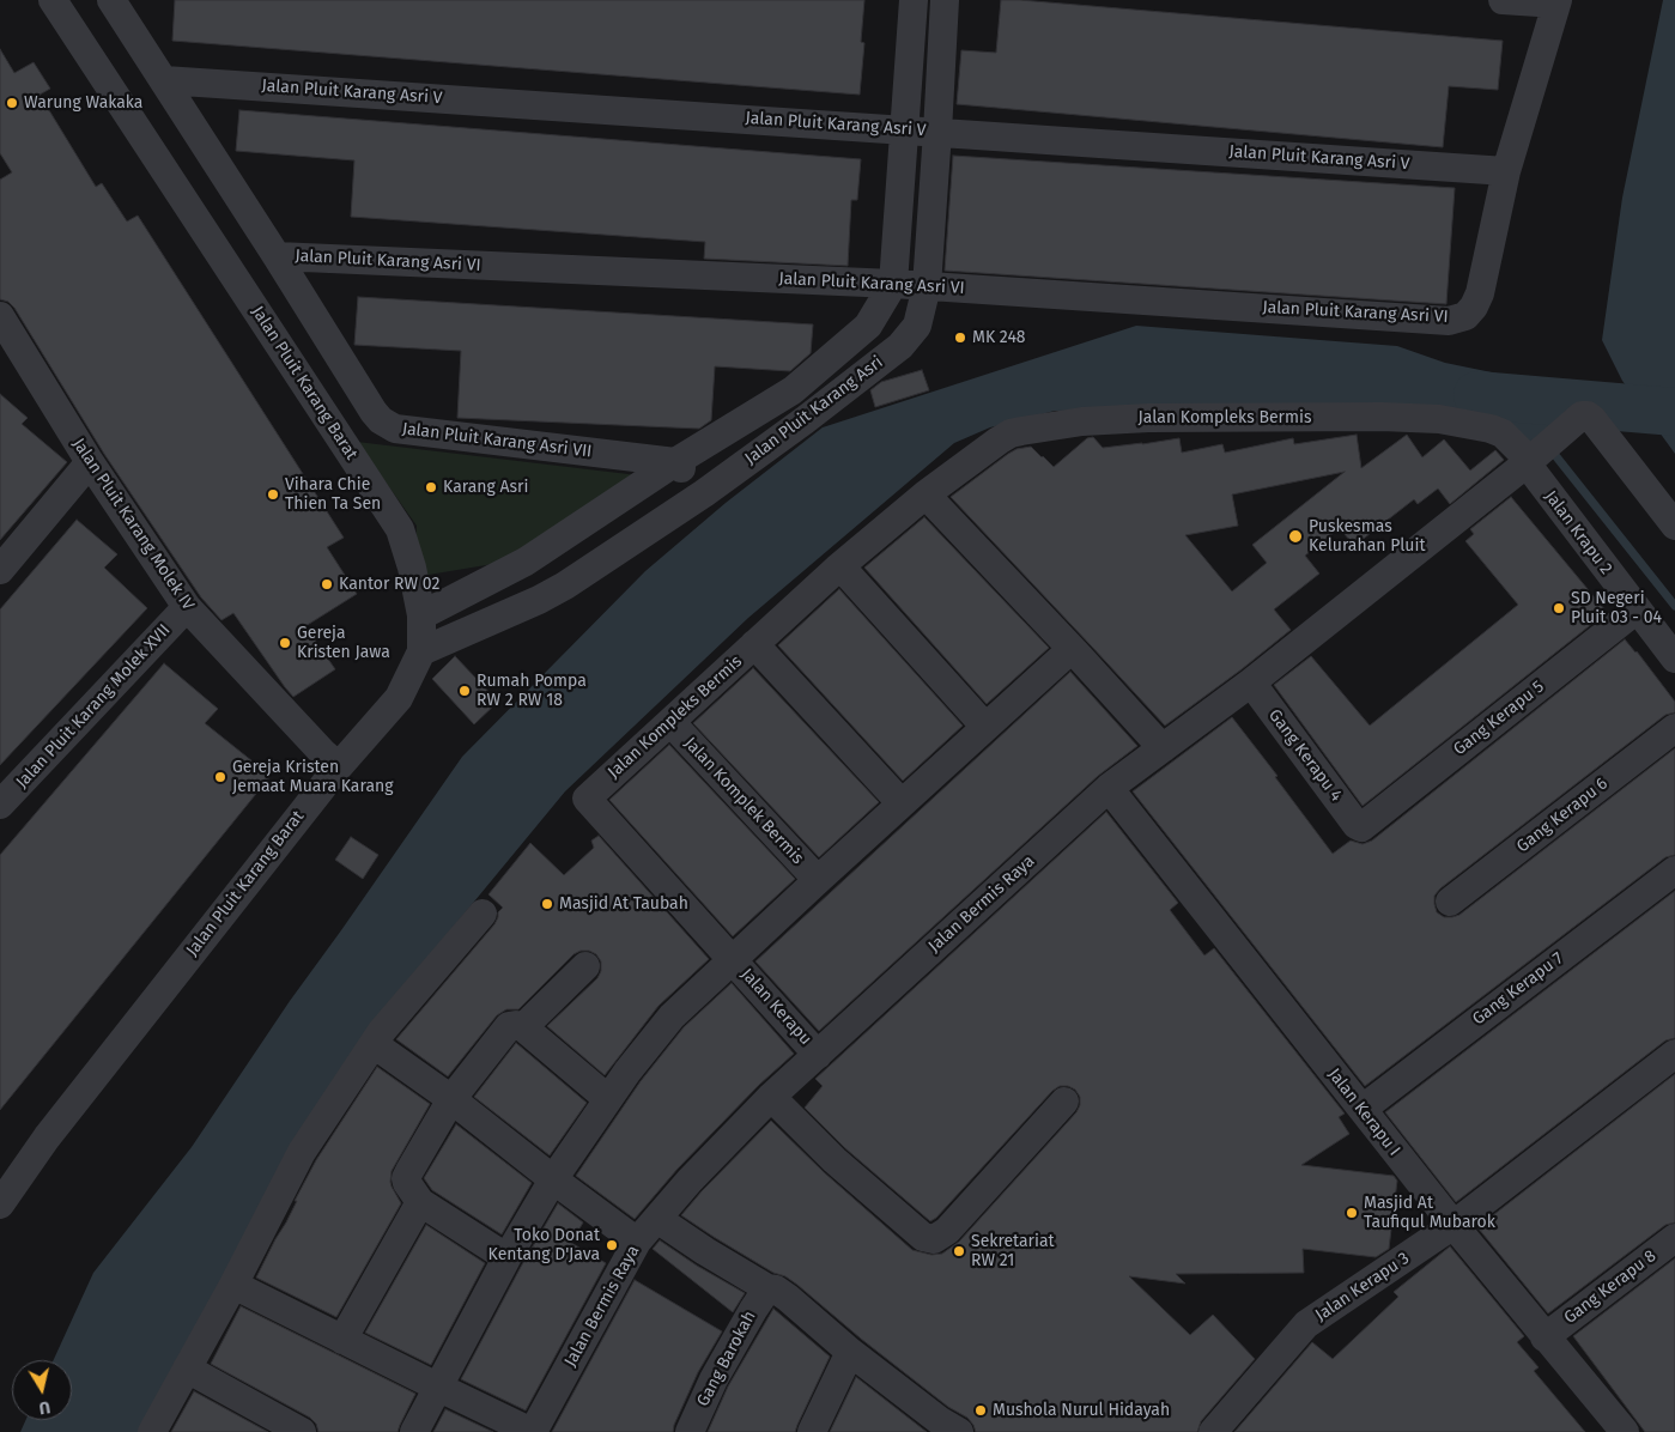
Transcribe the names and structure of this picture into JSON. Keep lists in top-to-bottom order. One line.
{"streets":{"street":["Jalan Pluit Karang Asri V","Jalan Pluit Karang Asri VI","Jalan Pluit Karang Barat","Jalan Pluit Karang Asri","Jalan Kompleks Bermis","Jalan Pluit Karang Asri VII","Jalan Pluit Karang Molek IV","Jalan Krapu 2","Jalan Pluit Karang Molek XVII","Gang Kerapu 5","Gang Kerapu 4","Jalan Komplek Bermis","Gang Kerapu 6","Jalan Bermis Raya","Gang Kerapu 7","Jalan Kerapu","Jalan Kerapu I","Jalan Kerapu 3","Gang Kerapu 8","Gang Barokah"]},"crossings":[["Jalan Pluit Karang Asri V","Jalan Pluit Karang Asri VI"],["Jalan Pluit Karang Asri V","Jalan Pluit Karang Asri"],["Jalan Pluit Karang Asri V","Jalan Pluit Karang Asri VII"],["Jalan Pluit Karang Asri VI","Jalan Pluit Karang Asri"],["Jalan Pluit Karang Asri VI","Jalan Pluit Karang Asri VII"],["Jalan Pluit Karang Barat","Jalan Pluit Karang Asri"],["Jalan Pluit Karang Barat","Jalan Pluit Karang Molek IV"],["Jalan Pluit Karang Asri","Jalan Pluit Karang Asri VII"],["Jalan Kompleks Bermis","Jalan Krapu 2"],["Jalan Kompleks Bermis","Jalan Komplek Bermis"],["Jalan Kompleks Bermis","Jalan Bermis Raya"],["Jalan Kompleks Bermis","Jalan Kerapu"],["Jalan Pluit Karang Molek IV","Jalan Pluit Karang Molek XVII"],["Jalan Krapu 2","Gang Kerapu 5"],["Jalan Krapu 2","Jalan Bermis Raya"],["Gang Kerapu 5","Gang Kerapu 4"],["Gang Kerapu 4","Jalan Bermis Raya"],["Jalan Bermis Raya","Jalan Kerapu"],["Jalan Bermis Raya","Jalan Kerapu I"],["Gang Kerapu 7","Jalan Kerapu I"],["Jalan Kerapu I","Jalan Kerapu 3"],["Jalan Kerapu I","Gang Kerapu 8"]],"places":["Warung Wakaka","MK 248","Karang Asri","Vihara Chie Thien Ta Sen","Puskesmas Kelurahan Pluit","Kantor RW 02","SD Negeri Pluit 03 - 04","Gereja Kristen Jawa","Rumah Pompa RW 2 RW 18","Gereja Kristen Jemaat Muara Karang","Masjid At Taubah","Masjid At Taufiqul Mubarok","Toko Donat Kentang D'Java","Sekretariat RW 21","Mushola Nurul Hidayah"],"north":"bottom"}
